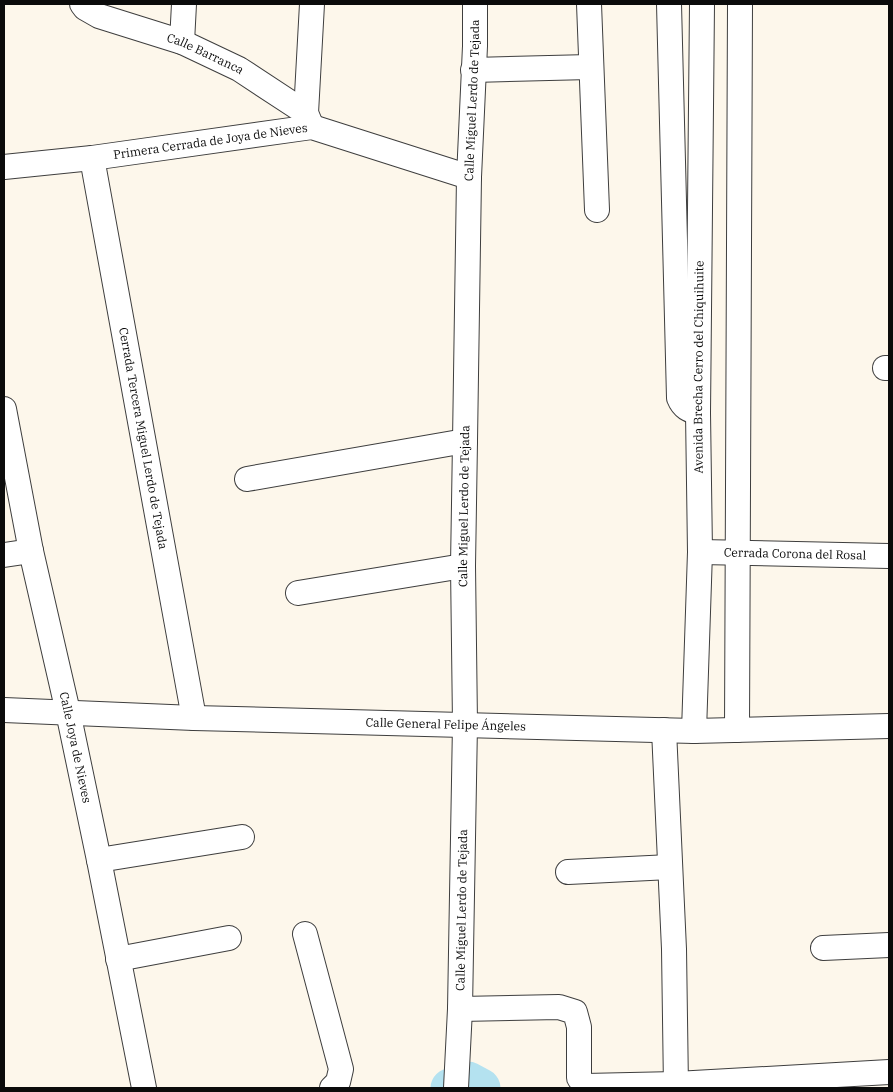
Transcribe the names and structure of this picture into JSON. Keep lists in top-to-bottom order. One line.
{"streets":{"street":["Calle Barranca","Calle Miguel Lerdo de Tejada","Primera Cerrada de Joya de Nieves","Avenida Brecha Cerro del Chiquihuite","Cerrada Tercera Miguel Lerdo de Tejada","Cerrada Corona del Rosal","Calle General Felipe Ángeles","Calle Joya de Nieves"]},"crossings":[["Calle Barranca","Primera Cerrada de Joya de Nieves"],["Calle Miguel Lerdo de Tejada","Primera Cerrada de Joya de Nieves"],["Calle Miguel Lerdo de Tejada","Calle General Felipe Ángeles"],["Primera Cerrada de Joya de Nieves","Cerrada Tercera Miguel Lerdo de Tejada"],["Avenida Brecha Cerro del Chiquihuite","Cerrada Corona del Rosal"],["Avenida Brecha Cerro del Chiquihuite","Calle General Felipe Ángeles"],["Cerrada Tercera Miguel Lerdo de Tejada","Calle General Felipe Ángeles"],["Calle General Felipe Ángeles","Calle Joya de Nieves"]]}
